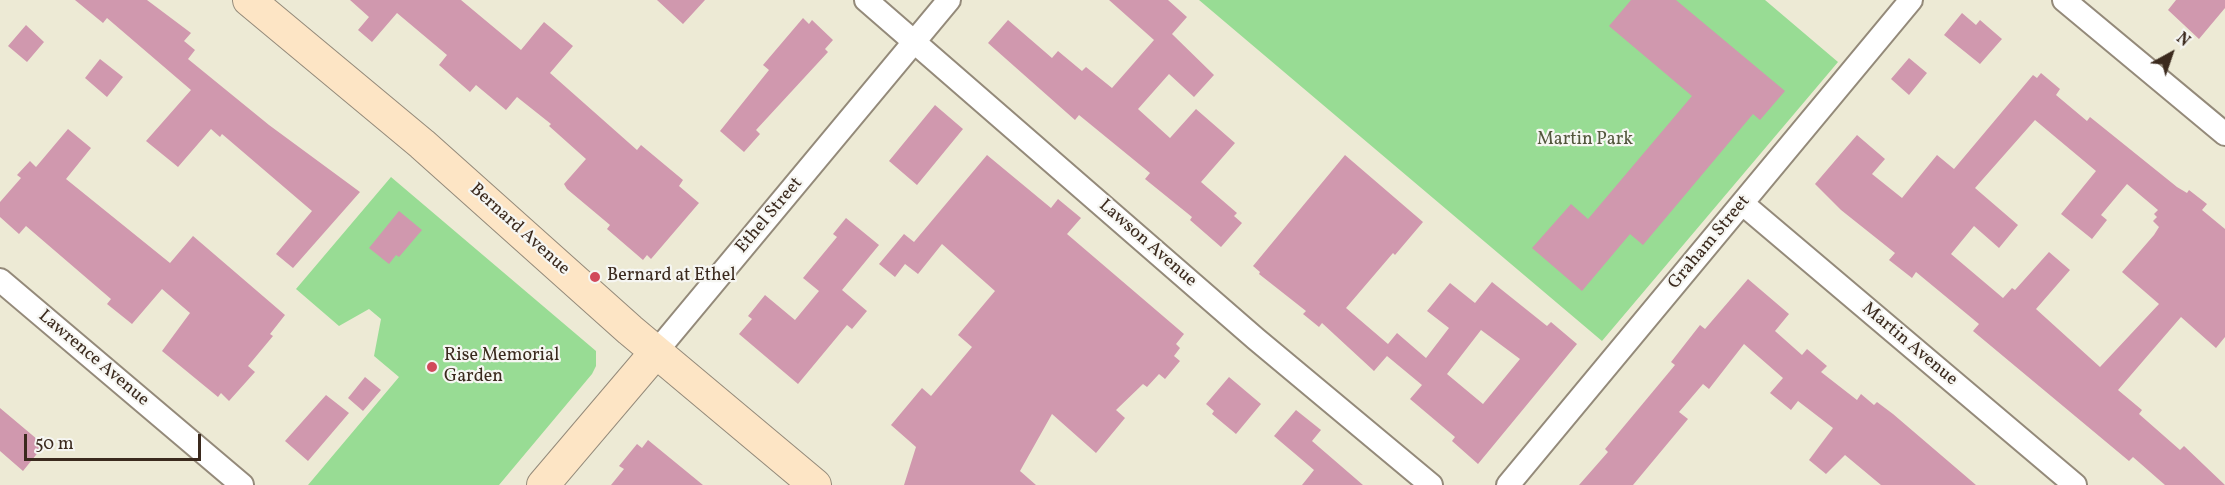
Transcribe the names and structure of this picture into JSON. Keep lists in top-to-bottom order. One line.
{"streets":{"street":["Ethel Street","Bernard Avenue","Graham Street","Lawson Avenue","Martin Avenue","Lawrence Avenue"]},"crossings":[["Ethel Street","Bernard Avenue"],["Ethel Street","Lawson Avenue"],["Graham Street","Martin Avenue"]],"parks":["Martin Park"],"places":["Bernard at Ethel","Rise Memorial Garden"],"scale_bar":"50 m","north":"top right"}
